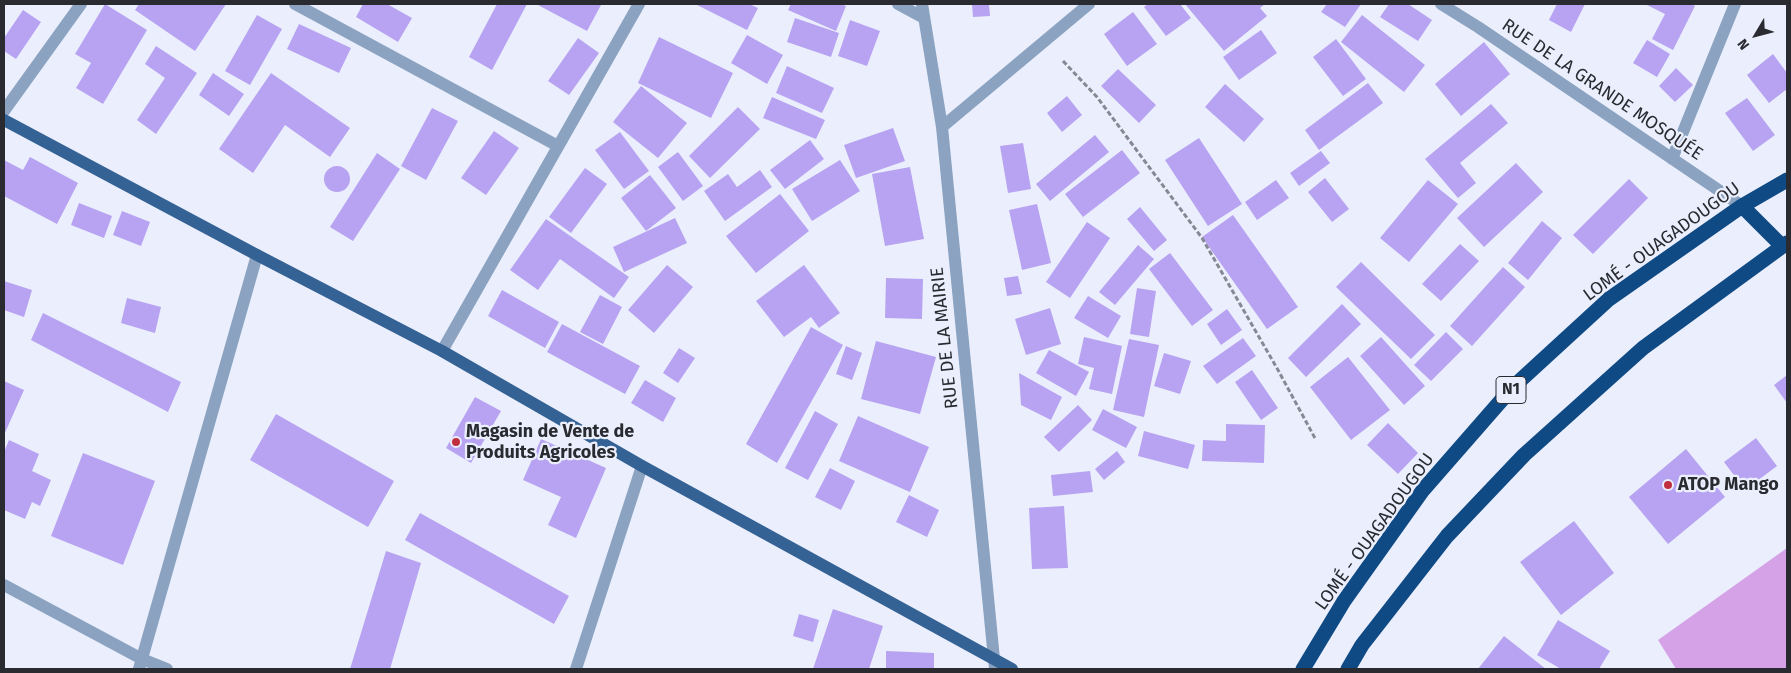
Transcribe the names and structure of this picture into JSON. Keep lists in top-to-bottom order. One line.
{"streets":{"highway":["LOMÉ - OUAGADOUGOU","N1"],"street":["RUE DE LA GRANDE MOSQUÉE","RUE DE LA MAIRIE"]},"crossings":[["RUE DE LA GRANDE MOSQUÉE","LOMÉ - OUAGADOUGOU"]],"places":["Magasin de Vente de Produits Agricoles","ATOP Mango"],"north":"bottom left"}
